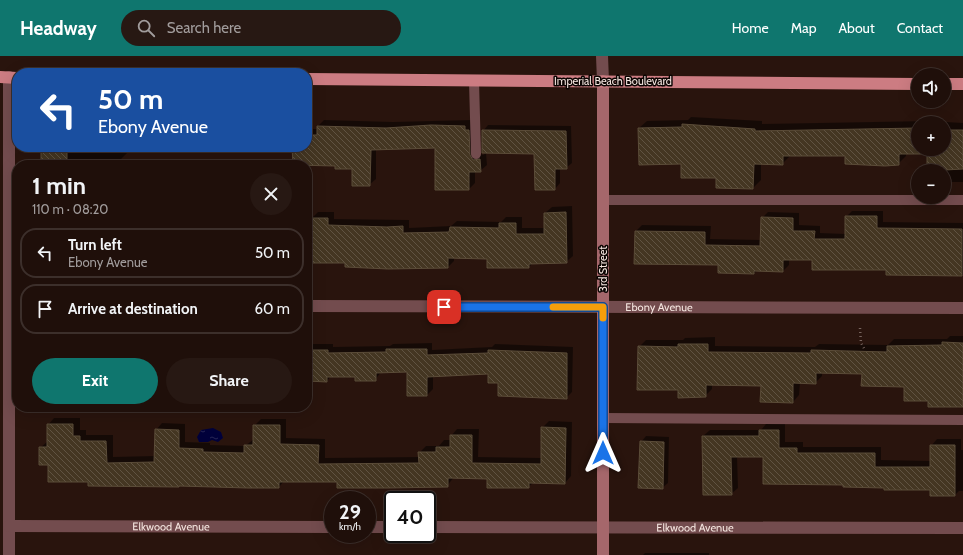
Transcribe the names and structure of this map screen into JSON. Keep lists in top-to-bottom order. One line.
{"streets":{"main road":["Imperial Beach Boulevard"],"street":["3rd Street","Ebony Avenue","Elkwood Avenue"]},"crossings":[["Imperial Beach Boulevard","3rd Street"],["3rd Street","Ebony Avenue"],["3rd Street","Elkwood Avenue"]],"page":{"header":"Headway","search":"Search here","nav":["Home","Map","About","Contact"],"map_buttons":["+","−"],"turn":["50 m","Ebony Avenue"],"heading":["1 min","110 m · 08:20"],"list":[{"name":"Turn left","note":"Ebony Avenue","value":"50 m"},{"name":"Arrive at destination","value":"60 m"}],"buttons":["Exit","Share"],"speed":"29 km/h","limit":"40"}}
